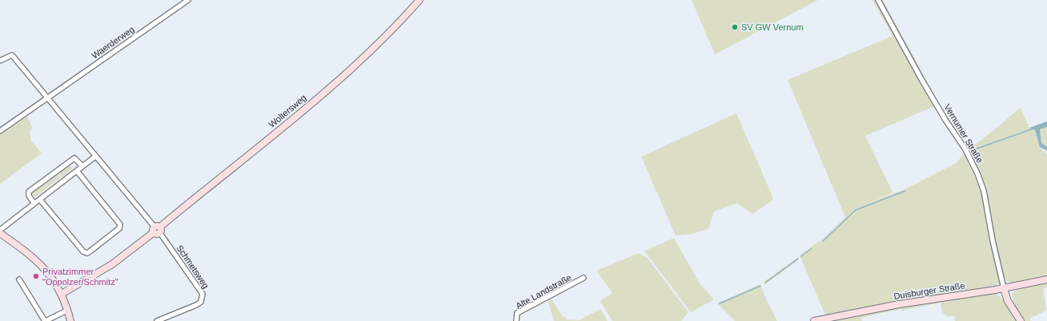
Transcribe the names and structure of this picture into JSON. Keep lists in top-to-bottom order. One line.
{"streets":{"street":["Waerderweg","Woltersweg","Vernumer Straße","Schmetsweg","Duisburger Straße","Alte Landstraße"]},"crossings":[["Woltersweg","Schmetsweg"],["Vernumer Straße","Duisburger Straße"]],"places":["SV GW Vernum","Privatzimmer \"Oppolzer/Schmitz\""]}
